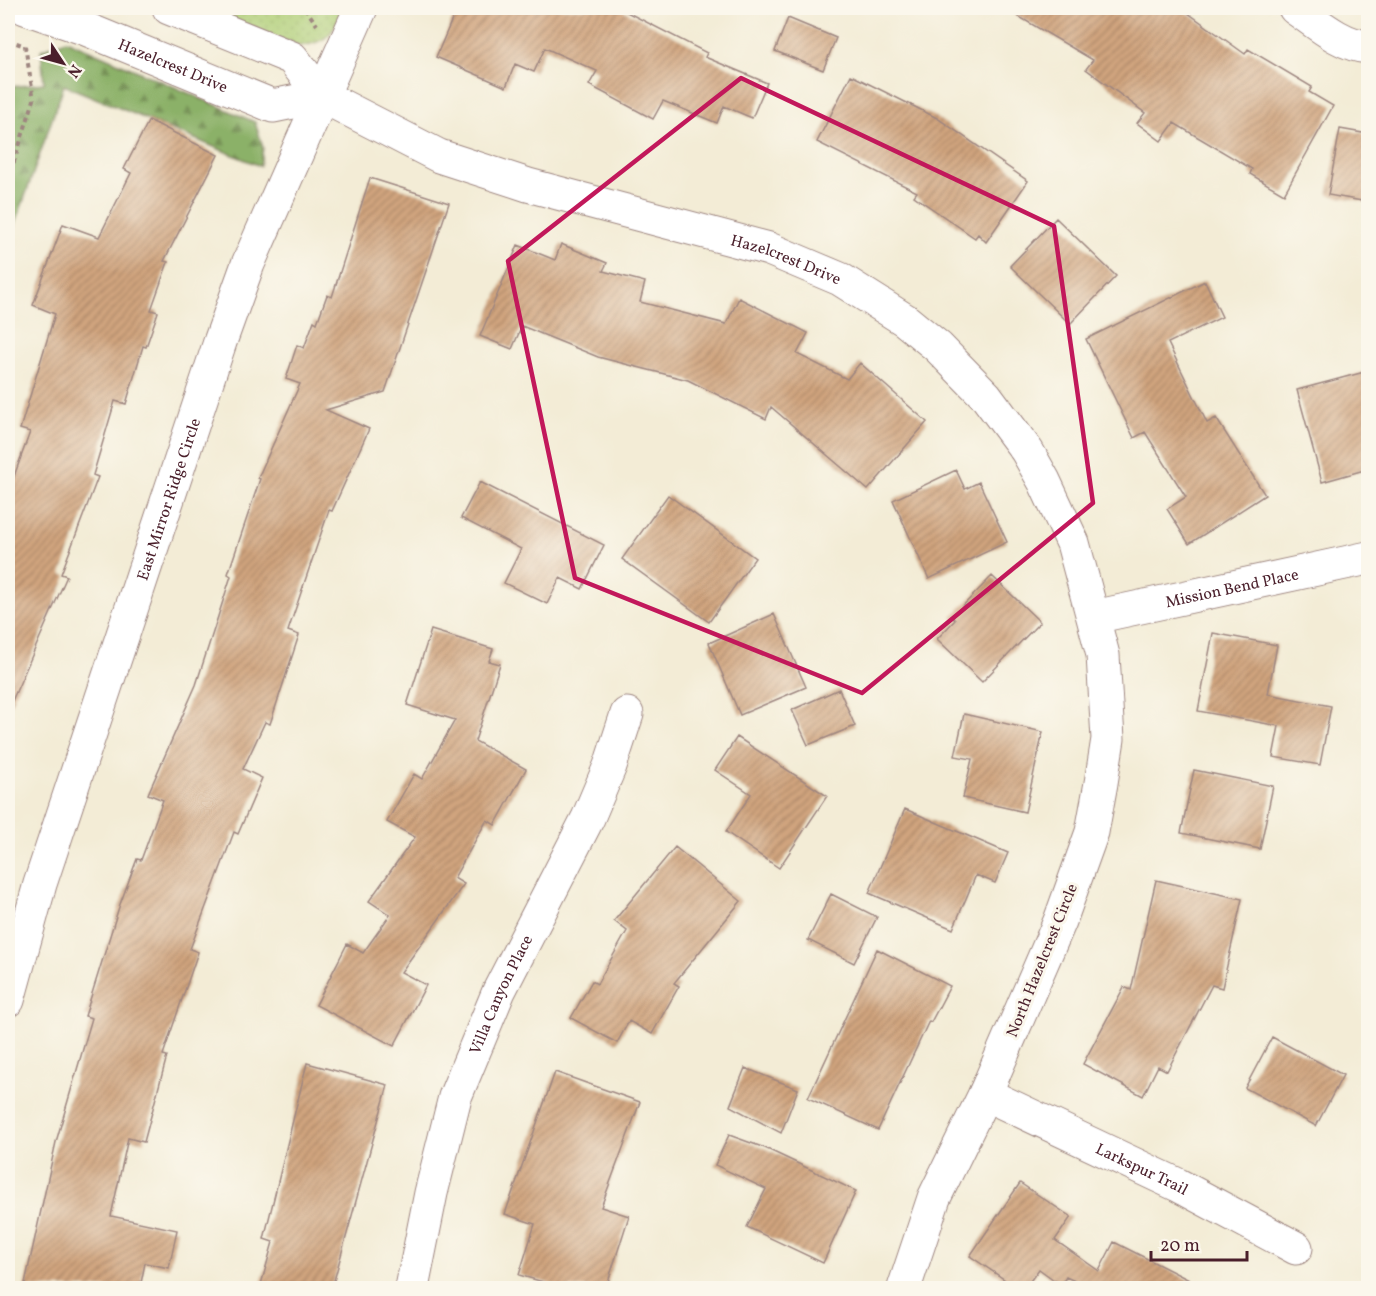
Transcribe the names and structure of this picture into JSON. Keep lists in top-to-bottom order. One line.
{"streets":{"street":["Hazelcrest Drive","East Mirror Ridge Circle","Mission Bend Place","North Hazelcrest Circle","Villa Canyon Place","Larkspur Trail"]},"crossings":[["Hazelcrest Drive","East Mirror Ridge Circle"],["Hazelcrest Drive","Mission Bend Place"],["Hazelcrest Drive","North Hazelcrest Circle"],["Mission Bend Place","North Hazelcrest Circle"],["North Hazelcrest Circle","Larkspur Trail"]],"scale_bar":"20 m","north":"bottom right"}
